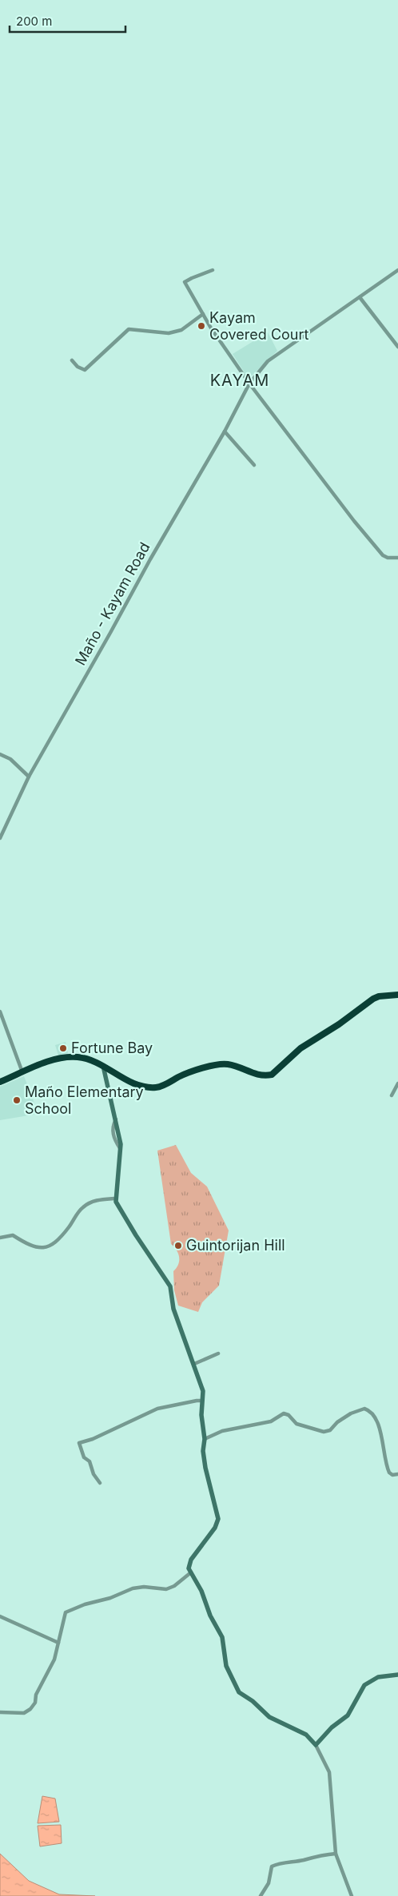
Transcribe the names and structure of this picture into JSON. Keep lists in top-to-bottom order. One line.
{"streets":{"street":["Maño - Kayam Road"]},"districts":["KAYAM"],"places":["Kayam Covered Court","Fortune Bay","Maño Elementary School","Guintorijan Hill"],"scale_bar":"200 m"}
